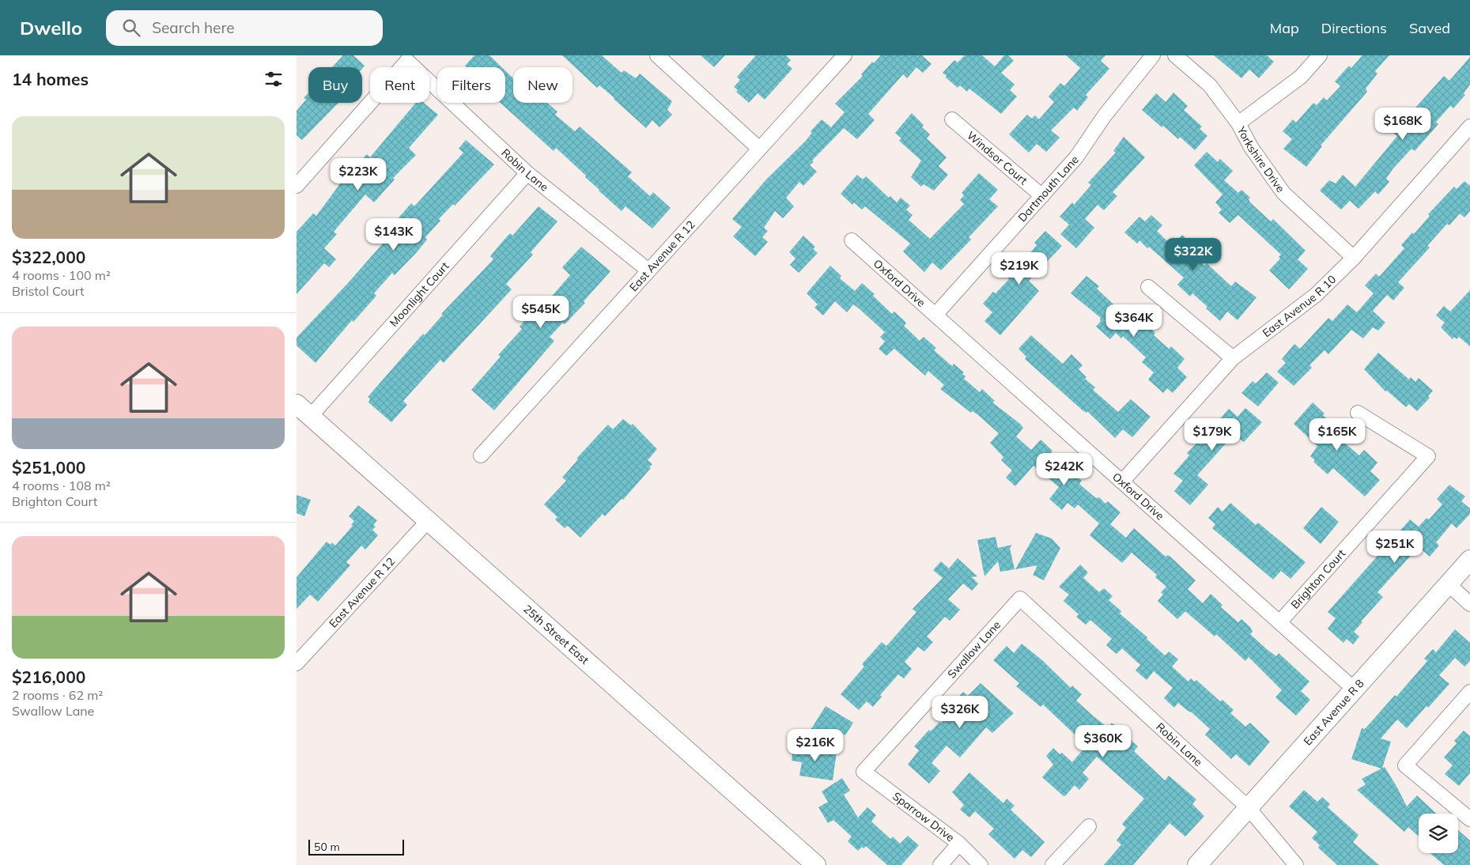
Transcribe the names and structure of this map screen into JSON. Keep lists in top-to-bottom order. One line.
{"streets":{"main road":["25th Street East","East Avenue R 8"],"street":["Windsor Court","Yorkshire Drive","Robin Lane","Dartmouth Lane","East Avenue R 12","Oxford Drive","Moonlight Court","East Avenue R 10","Brighton Court","Swallow Lane","Sparrow Drive"]},"crossings":[["Windsor Court","Dartmouth Lane"],["Yorkshire Drive","East Avenue R 10"],["Robin Lane","East Avenue R 12"],["Robin Lane","Moonlight Court"],["Robin Lane","Swallow Lane"],["Robin Lane","East Avenue R 8"],["Dartmouth Lane","Oxford Drive"],["East Avenue R 12","25th Street East"],["Oxford Drive","East Avenue R 10"],["Oxford Drive","Brighton Court"],["Oxford Drive","East Avenue R 8"],["Moonlight Court","25th Street East"],["Swallow Lane","Sparrow Drive"]],"scale_bar":"50 m","page":{"header":"Dwello","search":"Search here","nav":["Map","Directions","Saved"],"heading":"14 homes","chip":["Buy","Rent","Filters","New"],"list":[{"name":"$322,000","note":"4 rooms · 100 m² · Bristol Court"},{"name":"$251,000","note":"4 rooms · 108 m² · Brighton Court"},{"name":"$216,000","note":"2 rooms · 62 m² · Swallow Lane"}],"price":["$168K","$223K","$143K","$322K","$219K","$545K","$364K","$179K","$165K","$242K","$251K","$326K","$360K","$216K"],"scale":"50 m"}}
